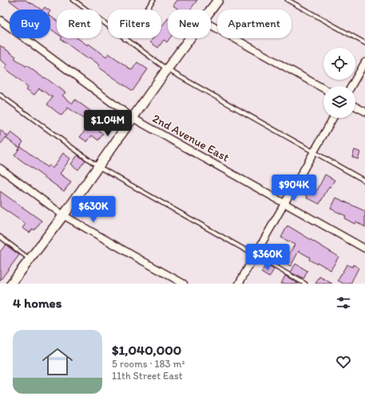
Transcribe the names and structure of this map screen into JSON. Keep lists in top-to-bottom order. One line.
{"streets":{"street":["2nd Avenue East"]},"page":{"chip":["Buy","Rent","Filters","New","Apartment"],"price":["$1.04M","$904K","$630K","$360K"],"heading":"4 homes","list":[{"name":"$1,040,000","note":"5 rooms · 183 m² · 11th Street East"}]}}
